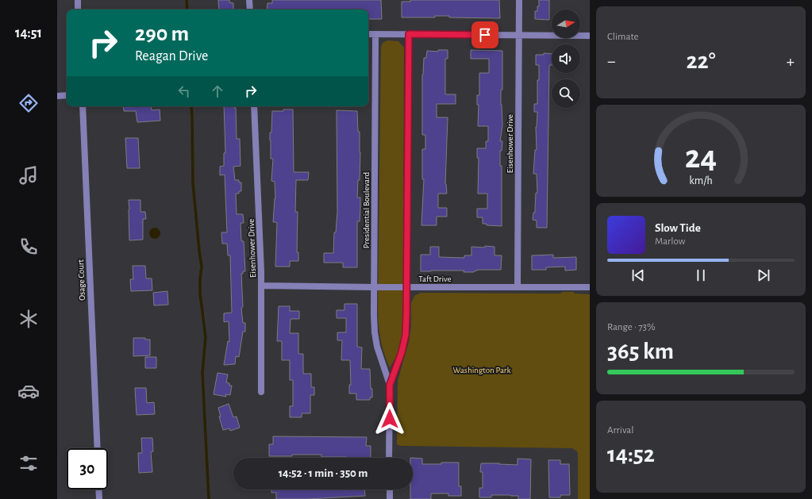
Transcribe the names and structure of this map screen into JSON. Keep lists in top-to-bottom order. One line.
{"streets":{"street":["Eisenhower Drive","Presidential Boulevard","Taft Drive","Osage Court"]},"crossings":[["Eisenhower Drive","Taft Drive"],["Presidential Boulevard","Taft Drive"]],"parks":["Washington Park"],"north":"right","page":{"tabs":"14:51","tile":["Climate",["Range · 73%","365 km"],["Arrival","14:52"]],"turn":["290 m","Reagan Drive"],"heat":["−","22°","+"],"song":["Slow Tide","Marlow"],"limit":"30","trip":"14:52 · 1 min · 350 m","gauge":["24","km/h"]}}
